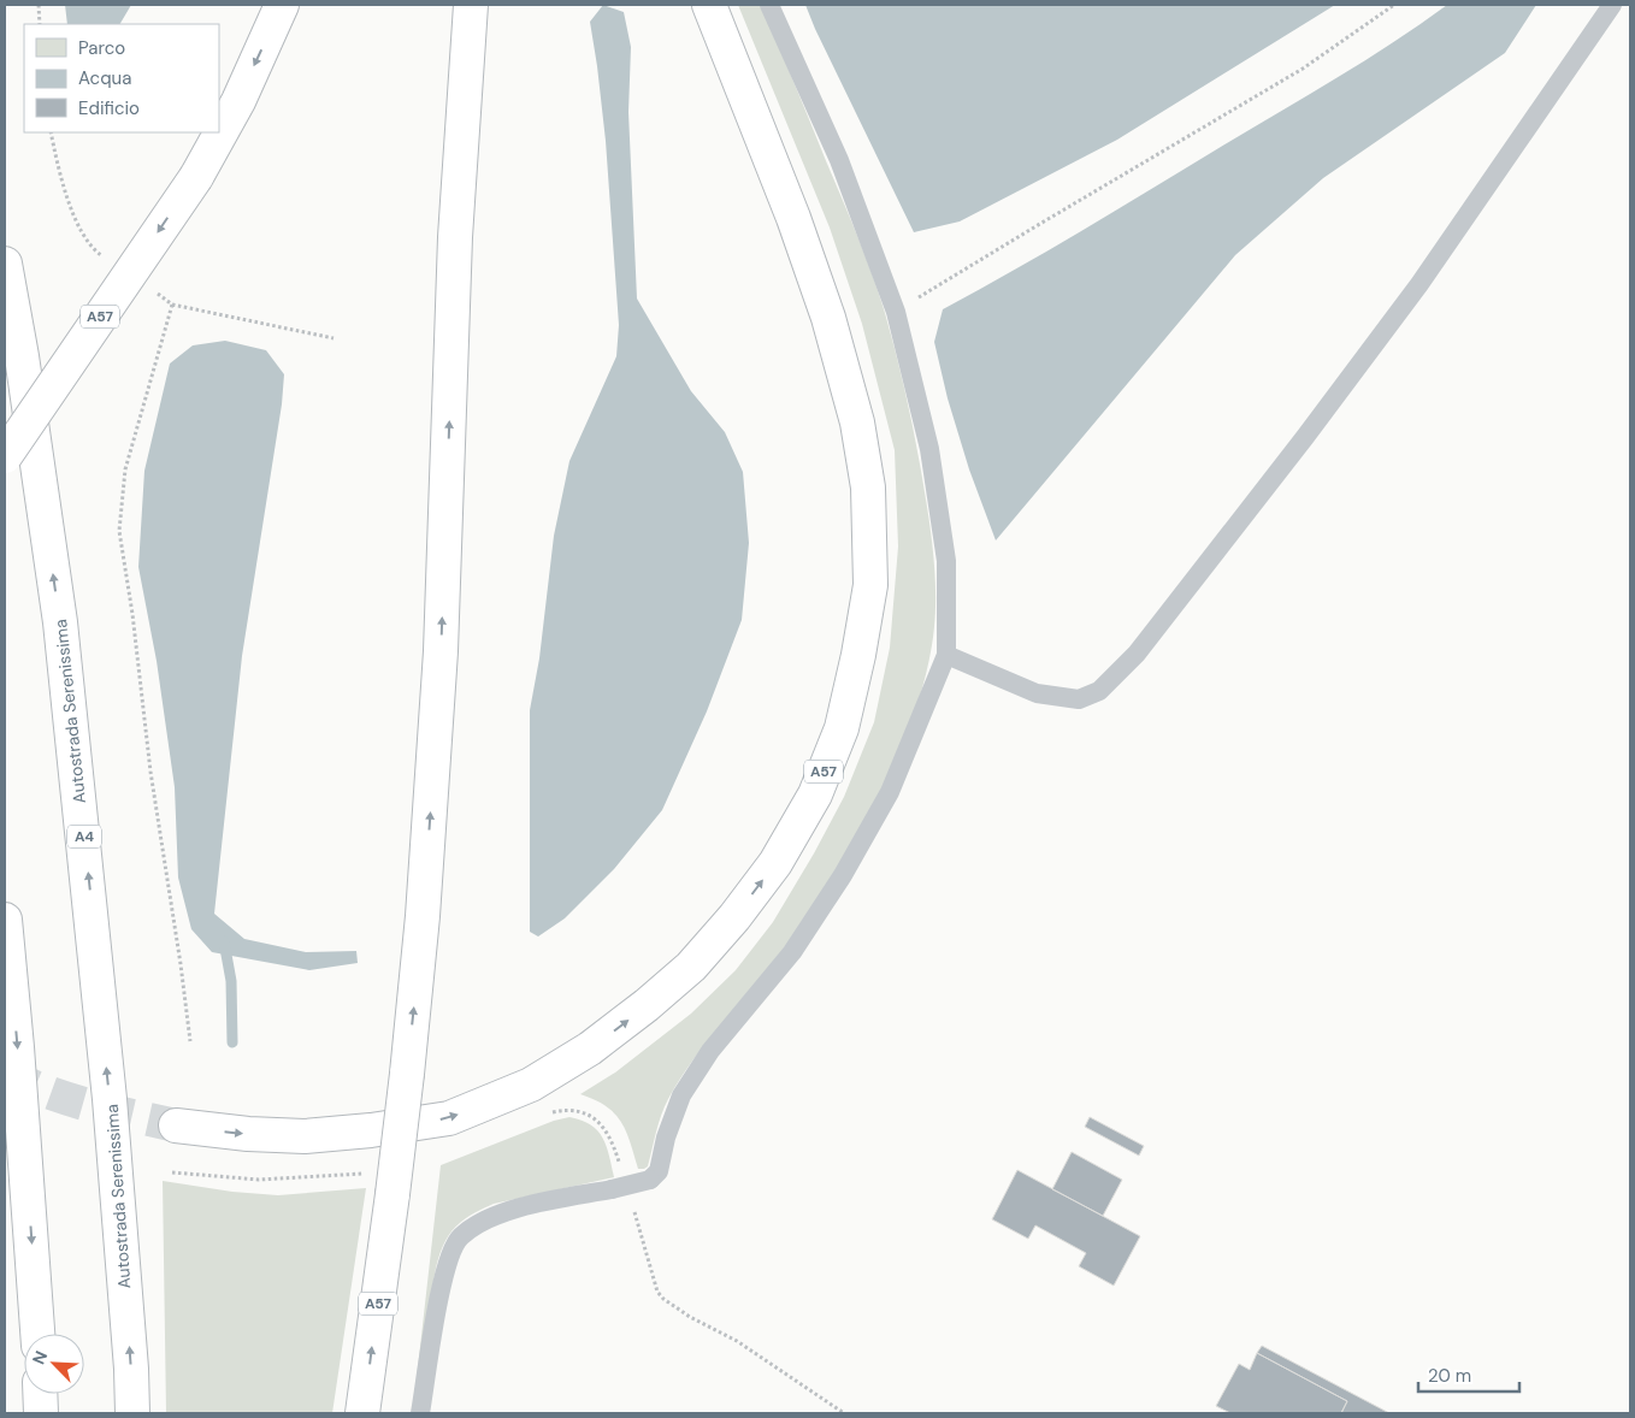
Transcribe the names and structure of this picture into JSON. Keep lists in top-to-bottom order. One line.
{"streets":{"highway":["A57","Autostrada Serenissima","A4"]},"legend":["Parco","Acqua","Edificio"],"scale_bar":"20 m","north":"top left"}
